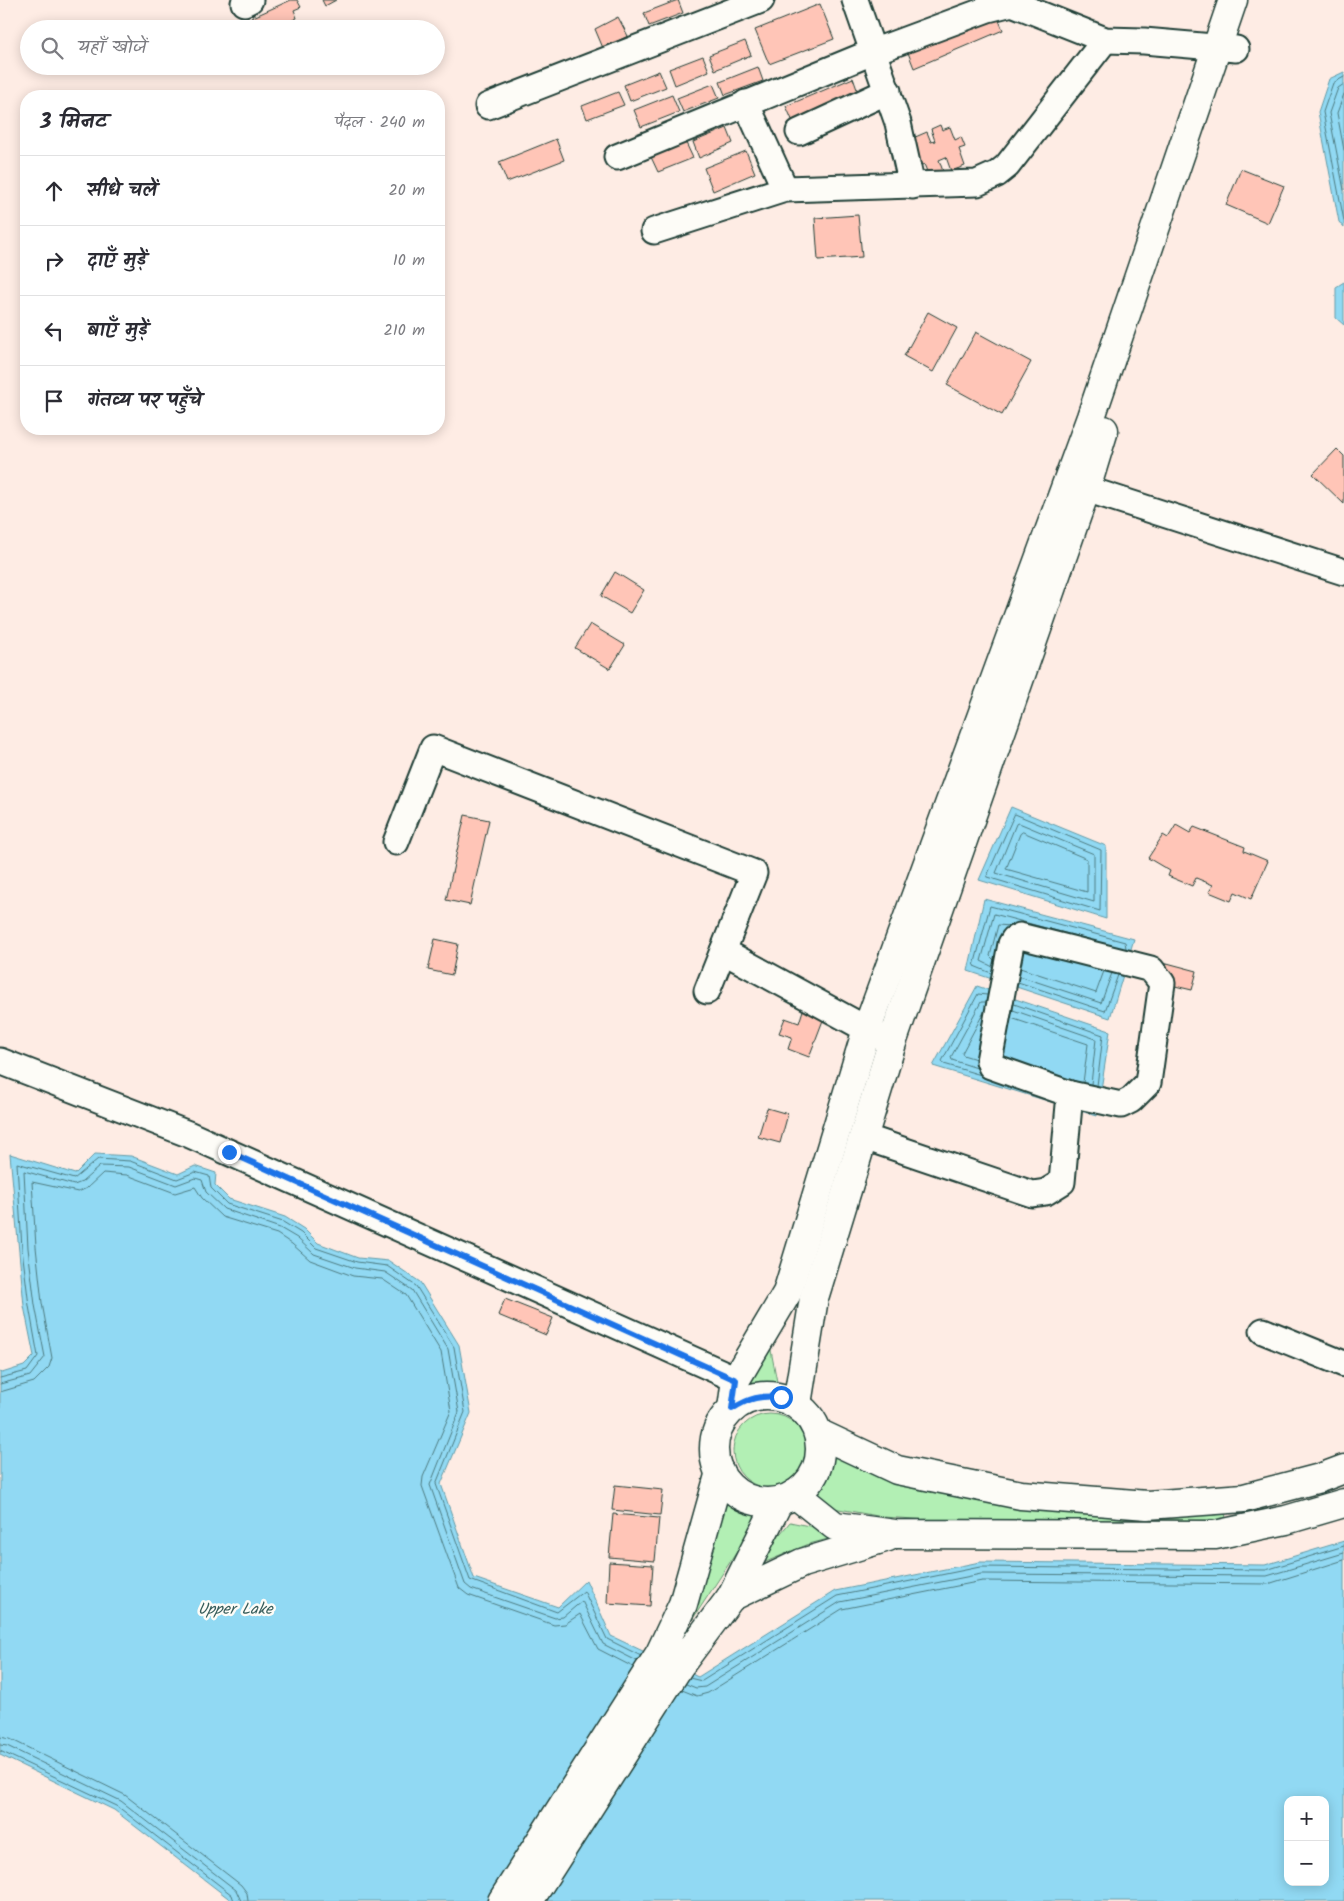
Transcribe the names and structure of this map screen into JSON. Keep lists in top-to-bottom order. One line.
{"water":["Upper Lake"],"page":{"search":"यहाँ खोजें","heading":["3 मिनट","पैदल · 240 m"],"list":[["सीधे चलें","20 m"],["दाएँ मुड़ें","10 m"],["बाएँ मुड़ें","210 m"],"गंतव्य पर पहुँचे"],"map_buttons":["+","−"]}}
